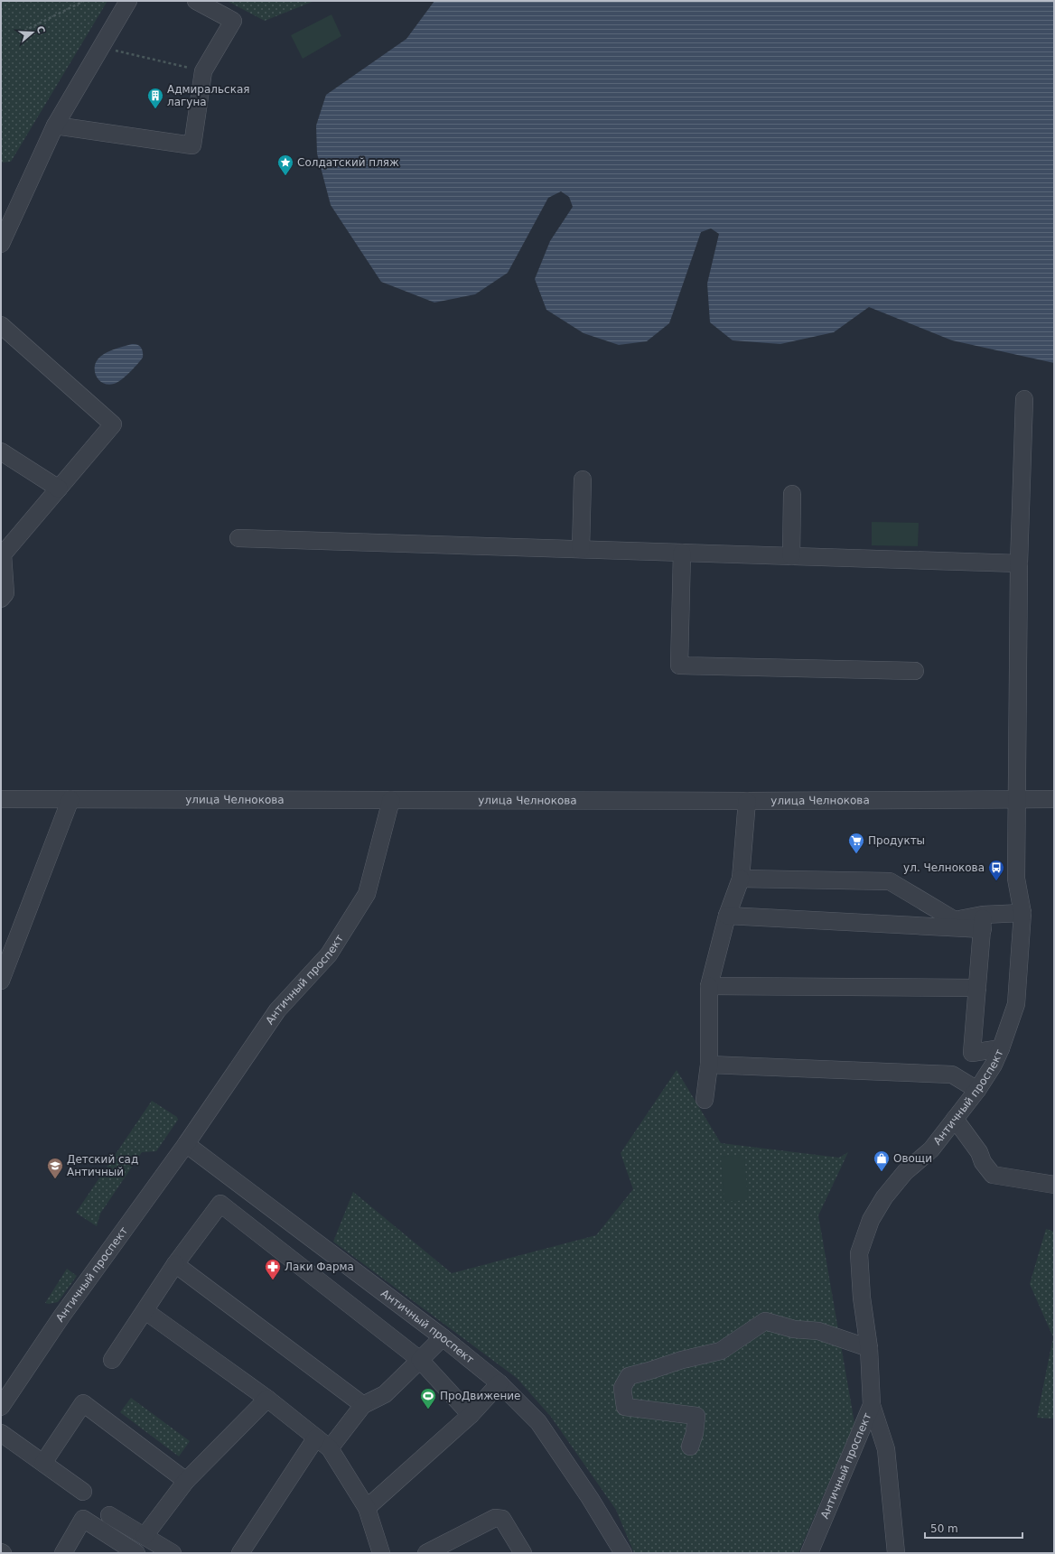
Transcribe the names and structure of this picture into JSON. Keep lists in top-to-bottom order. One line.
{"streets":{"street":["улица Челнокова","Античный проспект"]},"crossings":[["улица Челнокова","Античный проспект"]],"places":{"building":["Адмиральская лагуна"],"place":["Солдатский пляж"],"supermarket":["Продукты"],"bus stop":["ул. Челнокова"],"shop":["Овощи"],"school or university":["Детский сад Античный"],"pharmacy":["Лаки Фарма"],"sports":["ПроДвижение"]},"scale_bar":"50 m","north":"right"}
